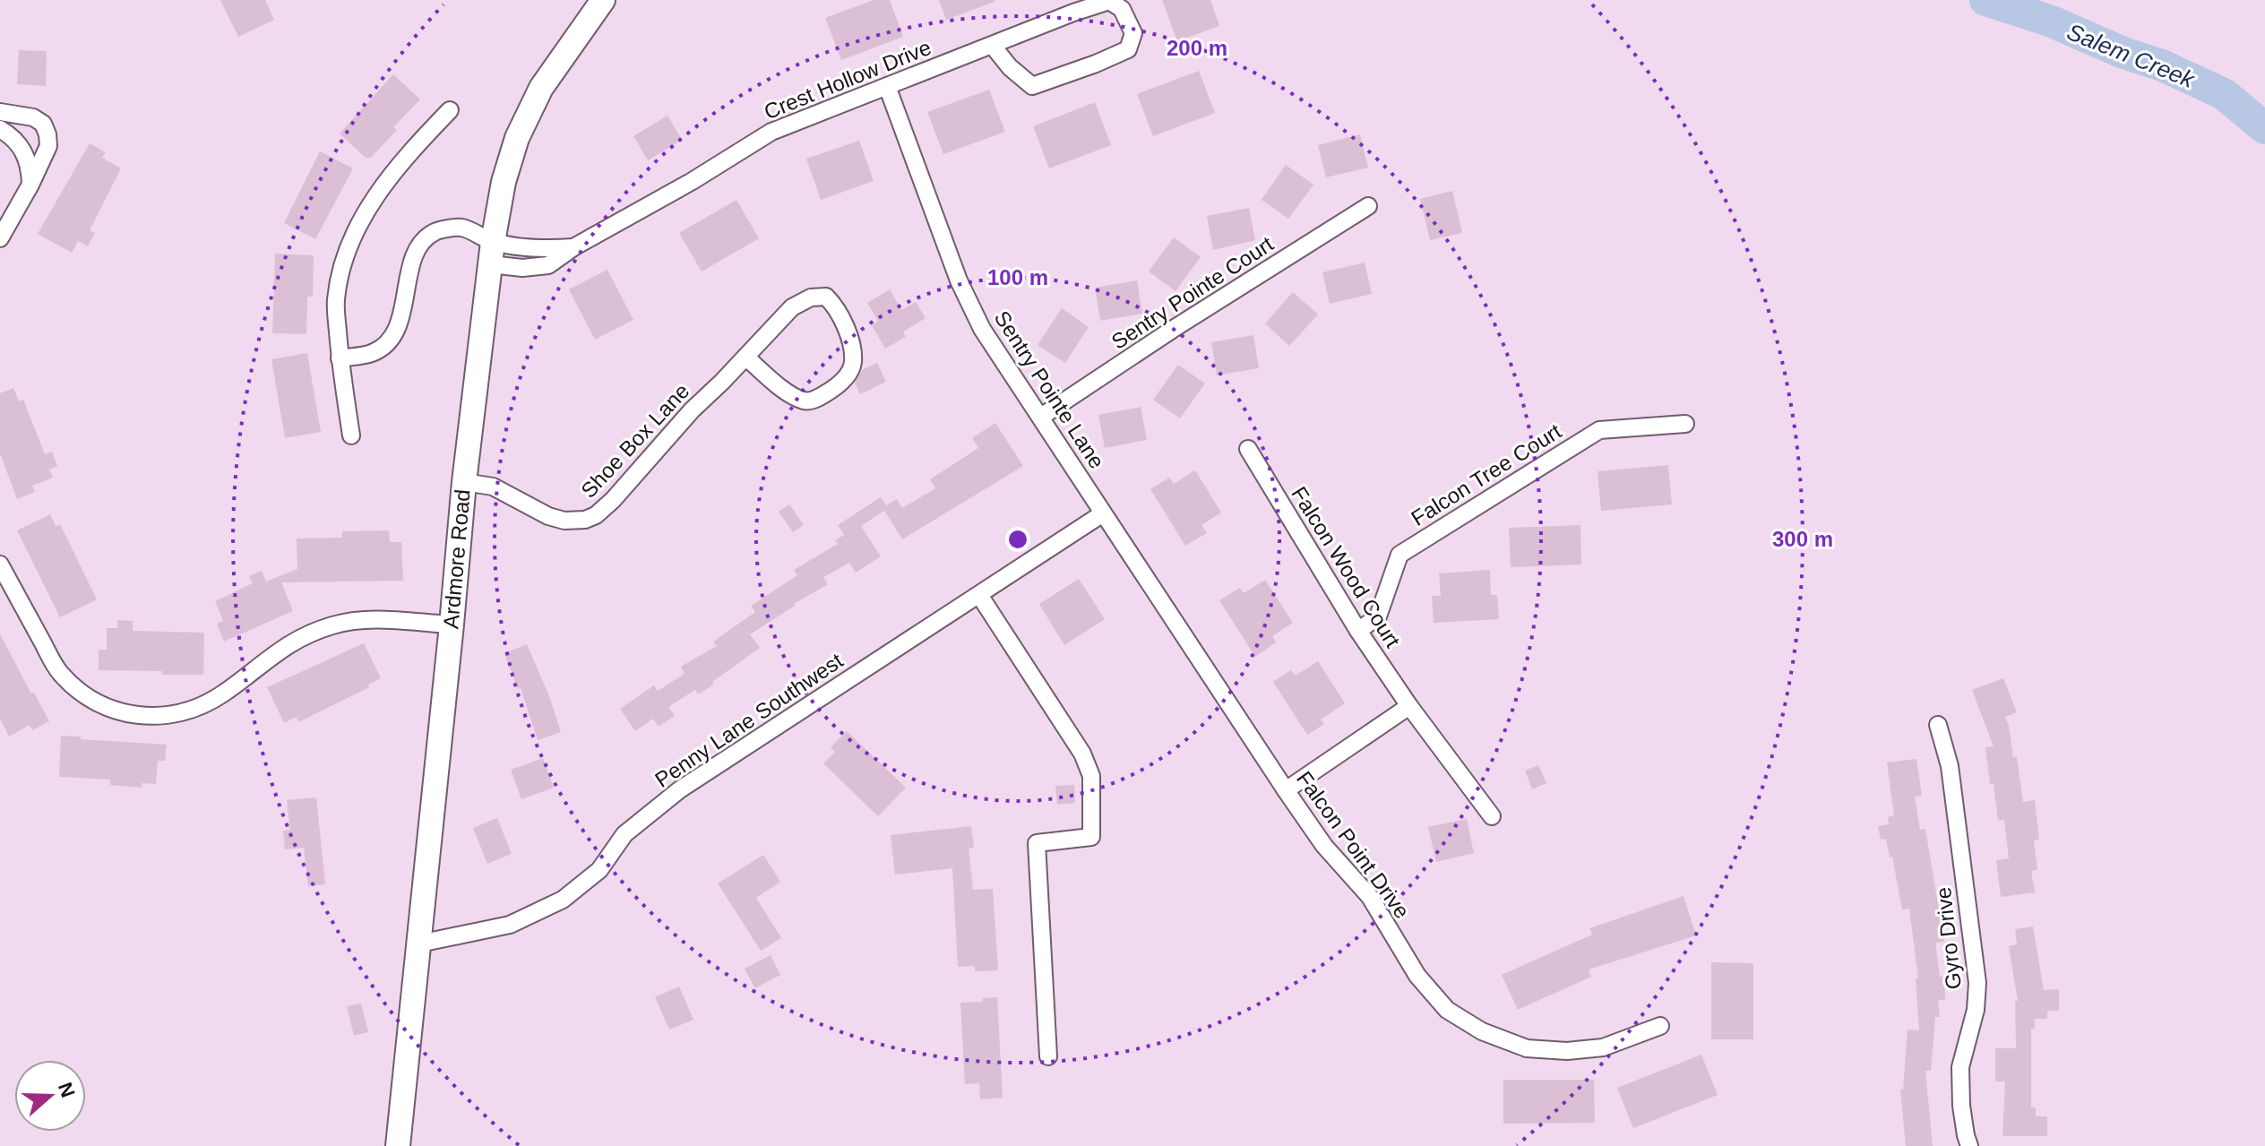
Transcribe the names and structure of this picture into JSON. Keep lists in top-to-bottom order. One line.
{"streets":{"street":["Crest Hollow Drive","Sentry Pointe Court","Sentry Pointe Lane","Shoe Box Lane","Falcon Tree Court","Ardmore Road","Falcon Wood Court","Penny Lane Southwest","Falcon Point Drive","Gyro Drive"]},"crossings":[["Crest Hollow Drive","Sentry Pointe Lane"],["Crest Hollow Drive","Ardmore Road"],["Sentry Pointe Court","Sentry Pointe Lane"],["Sentry Pointe Lane","Penny Lane Southwest"],["Sentry Pointe Lane","Falcon Point Drive"],["Shoe Box Lane","Ardmore Road"],["Falcon Tree Court","Falcon Wood Court"],["Ardmore Road","Penny Lane Southwest"],["Penny Lane Southwest","Falcon Point Drive"]],"water":["Salem Creek"],"north":"right","rings":["200 m","100 m","300 m"]}
